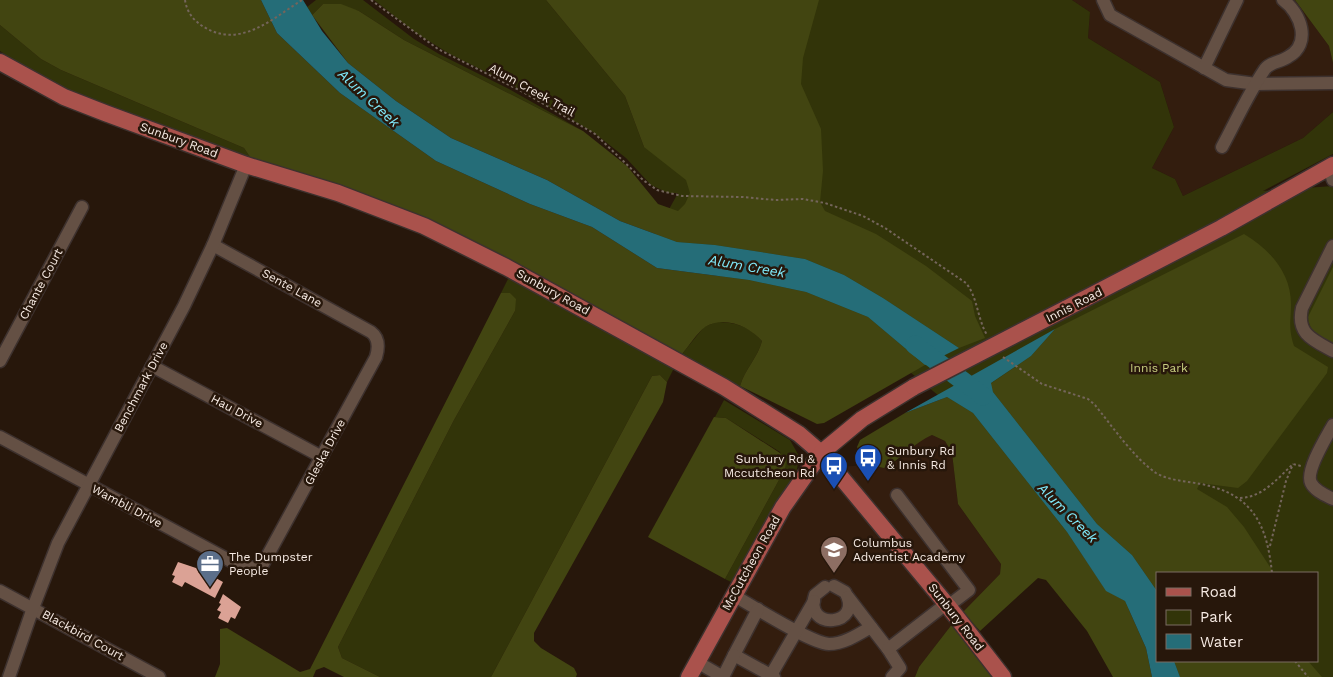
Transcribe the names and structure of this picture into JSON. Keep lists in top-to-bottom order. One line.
{"streets":{"main road":["Sunbury Road","Innis Road","McCutcheon Road"],"street":["Chante Court","Sente Lane","Benchmark Drive","Hau Drive","Gleska Drive","Wambli Drive","Blackbird Court"],"path":["Alum Creek Trail"]},"crossings":[["Sunbury Road","Innis Road"],["Sunbury Road","Benchmark Drive"],["Sunbury Road","McCutcheon Road"],["Sente Lane","Benchmark Drive"],["Sente Lane","Gleska Drive"],["Innis Road","McCutcheon Road"],["Benchmark Drive","Hau Drive"],["Benchmark Drive","Wambli Drive"],["Benchmark Drive","Blackbird Court"],["Hau Drive","Gleska Drive"],["Gleska Drive","Wambli Drive"]],"water":["Alum Creek"],"parks":["Innis Park"],"places":{"bus stop":["Sunbury Rd & Innis Rd","Sunbury Rd & Mccutcheon Rd"],"school or university":["Columbus Adventist Academy"],"office":["The Dumpster People"]},"legend":["Road","Park","Water"]}
